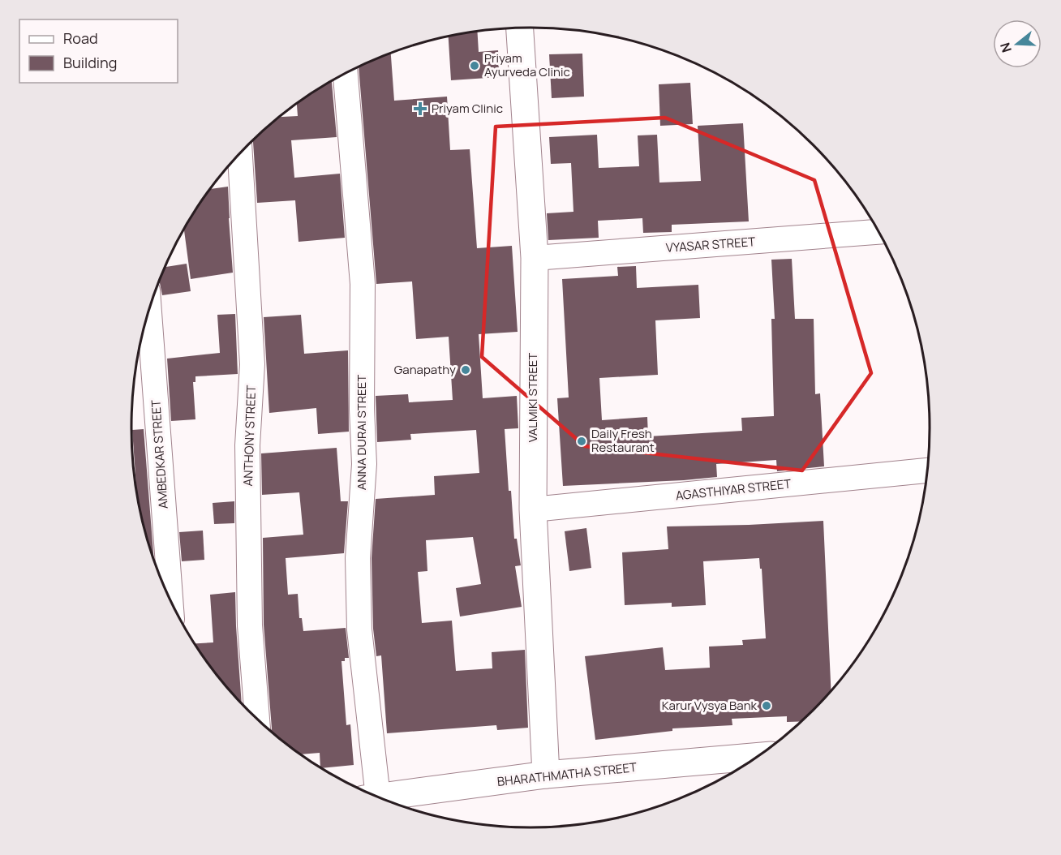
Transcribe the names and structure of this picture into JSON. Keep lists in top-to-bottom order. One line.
{"streets":{"street":["VYASAR STREET","VALMIKI STREET","ANNA DURAI STREET","ANTHONY STREET","AMBEDKAR STREET","AGASTHIYAR STREET","BHARATHMATHA STREET"]},"crossings":[["VYASAR STREET","VALMIKI STREET"],["VALMIKI STREET","AGASTHIYAR STREET"],["VALMIKI STREET","BHARATHMATHA STREET"]],"places":{"other":["Priyam Ayurveda Clinic","Ganapathy","Daily Fresh Restaurant","Karur Vysya Bank"],"health":["Priyam Clinic"]},"legend":["Road","Building"],"north":"left"}
